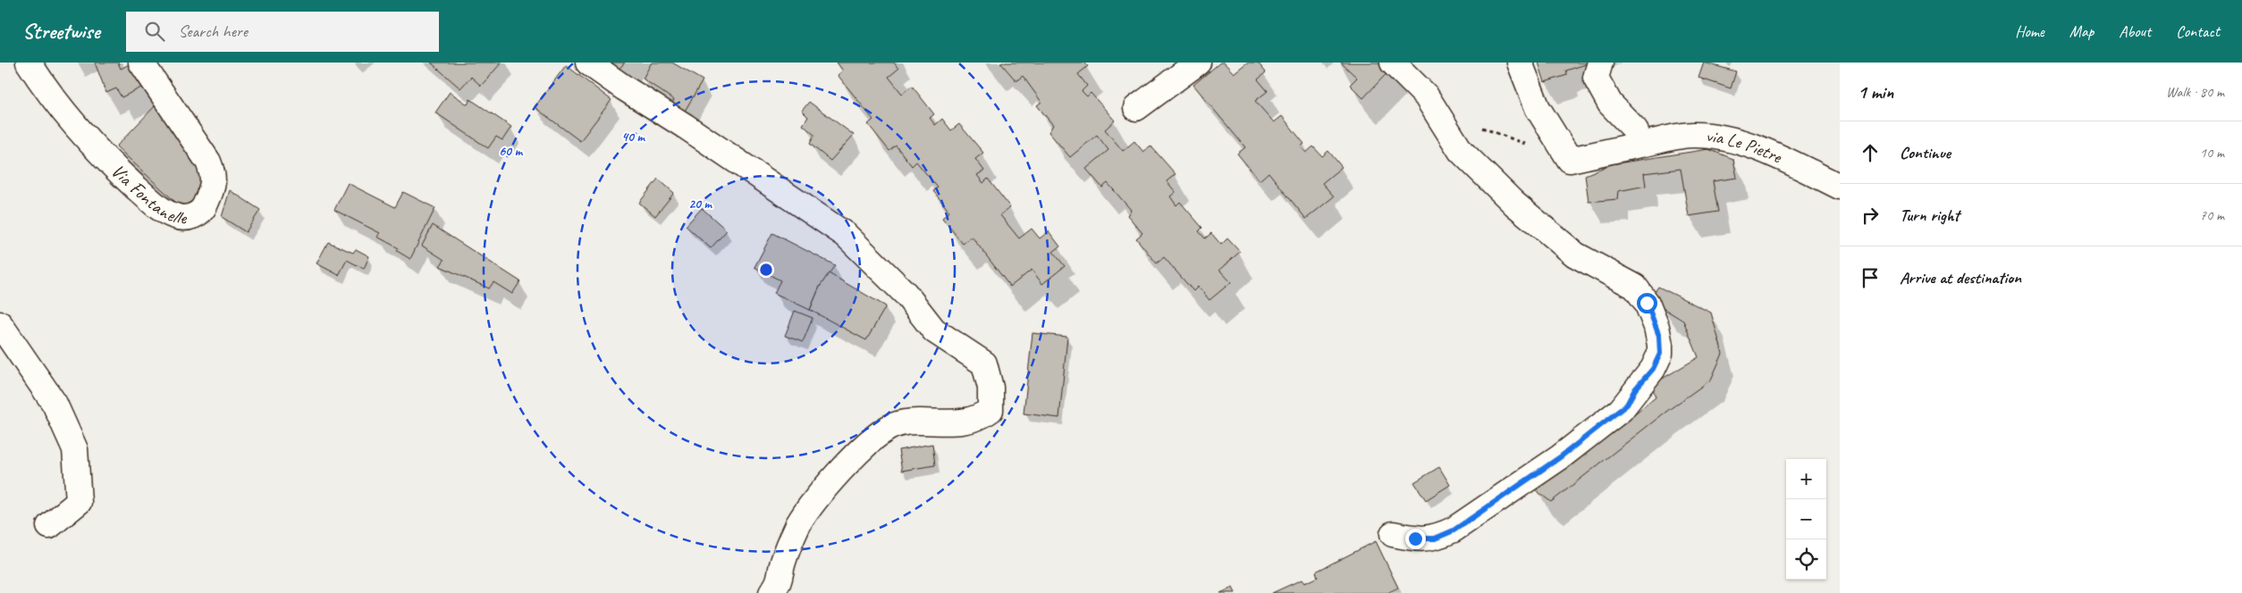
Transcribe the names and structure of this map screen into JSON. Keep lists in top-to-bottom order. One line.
{"streets":{"street":["via Le Pietre","Via Fontanelle"]},"page":{"header":"Streetwise","search":"Search here","nav":["Home","Map","About","Contact"],"heading":["1 min","Walk · 80 m"],"list":[["Continue","10 m"],["Turn right","70 m"],"Arrive at destination"],"map_buttons":["+","−"]},"rings":["40 m","60 m","20 m"]}
